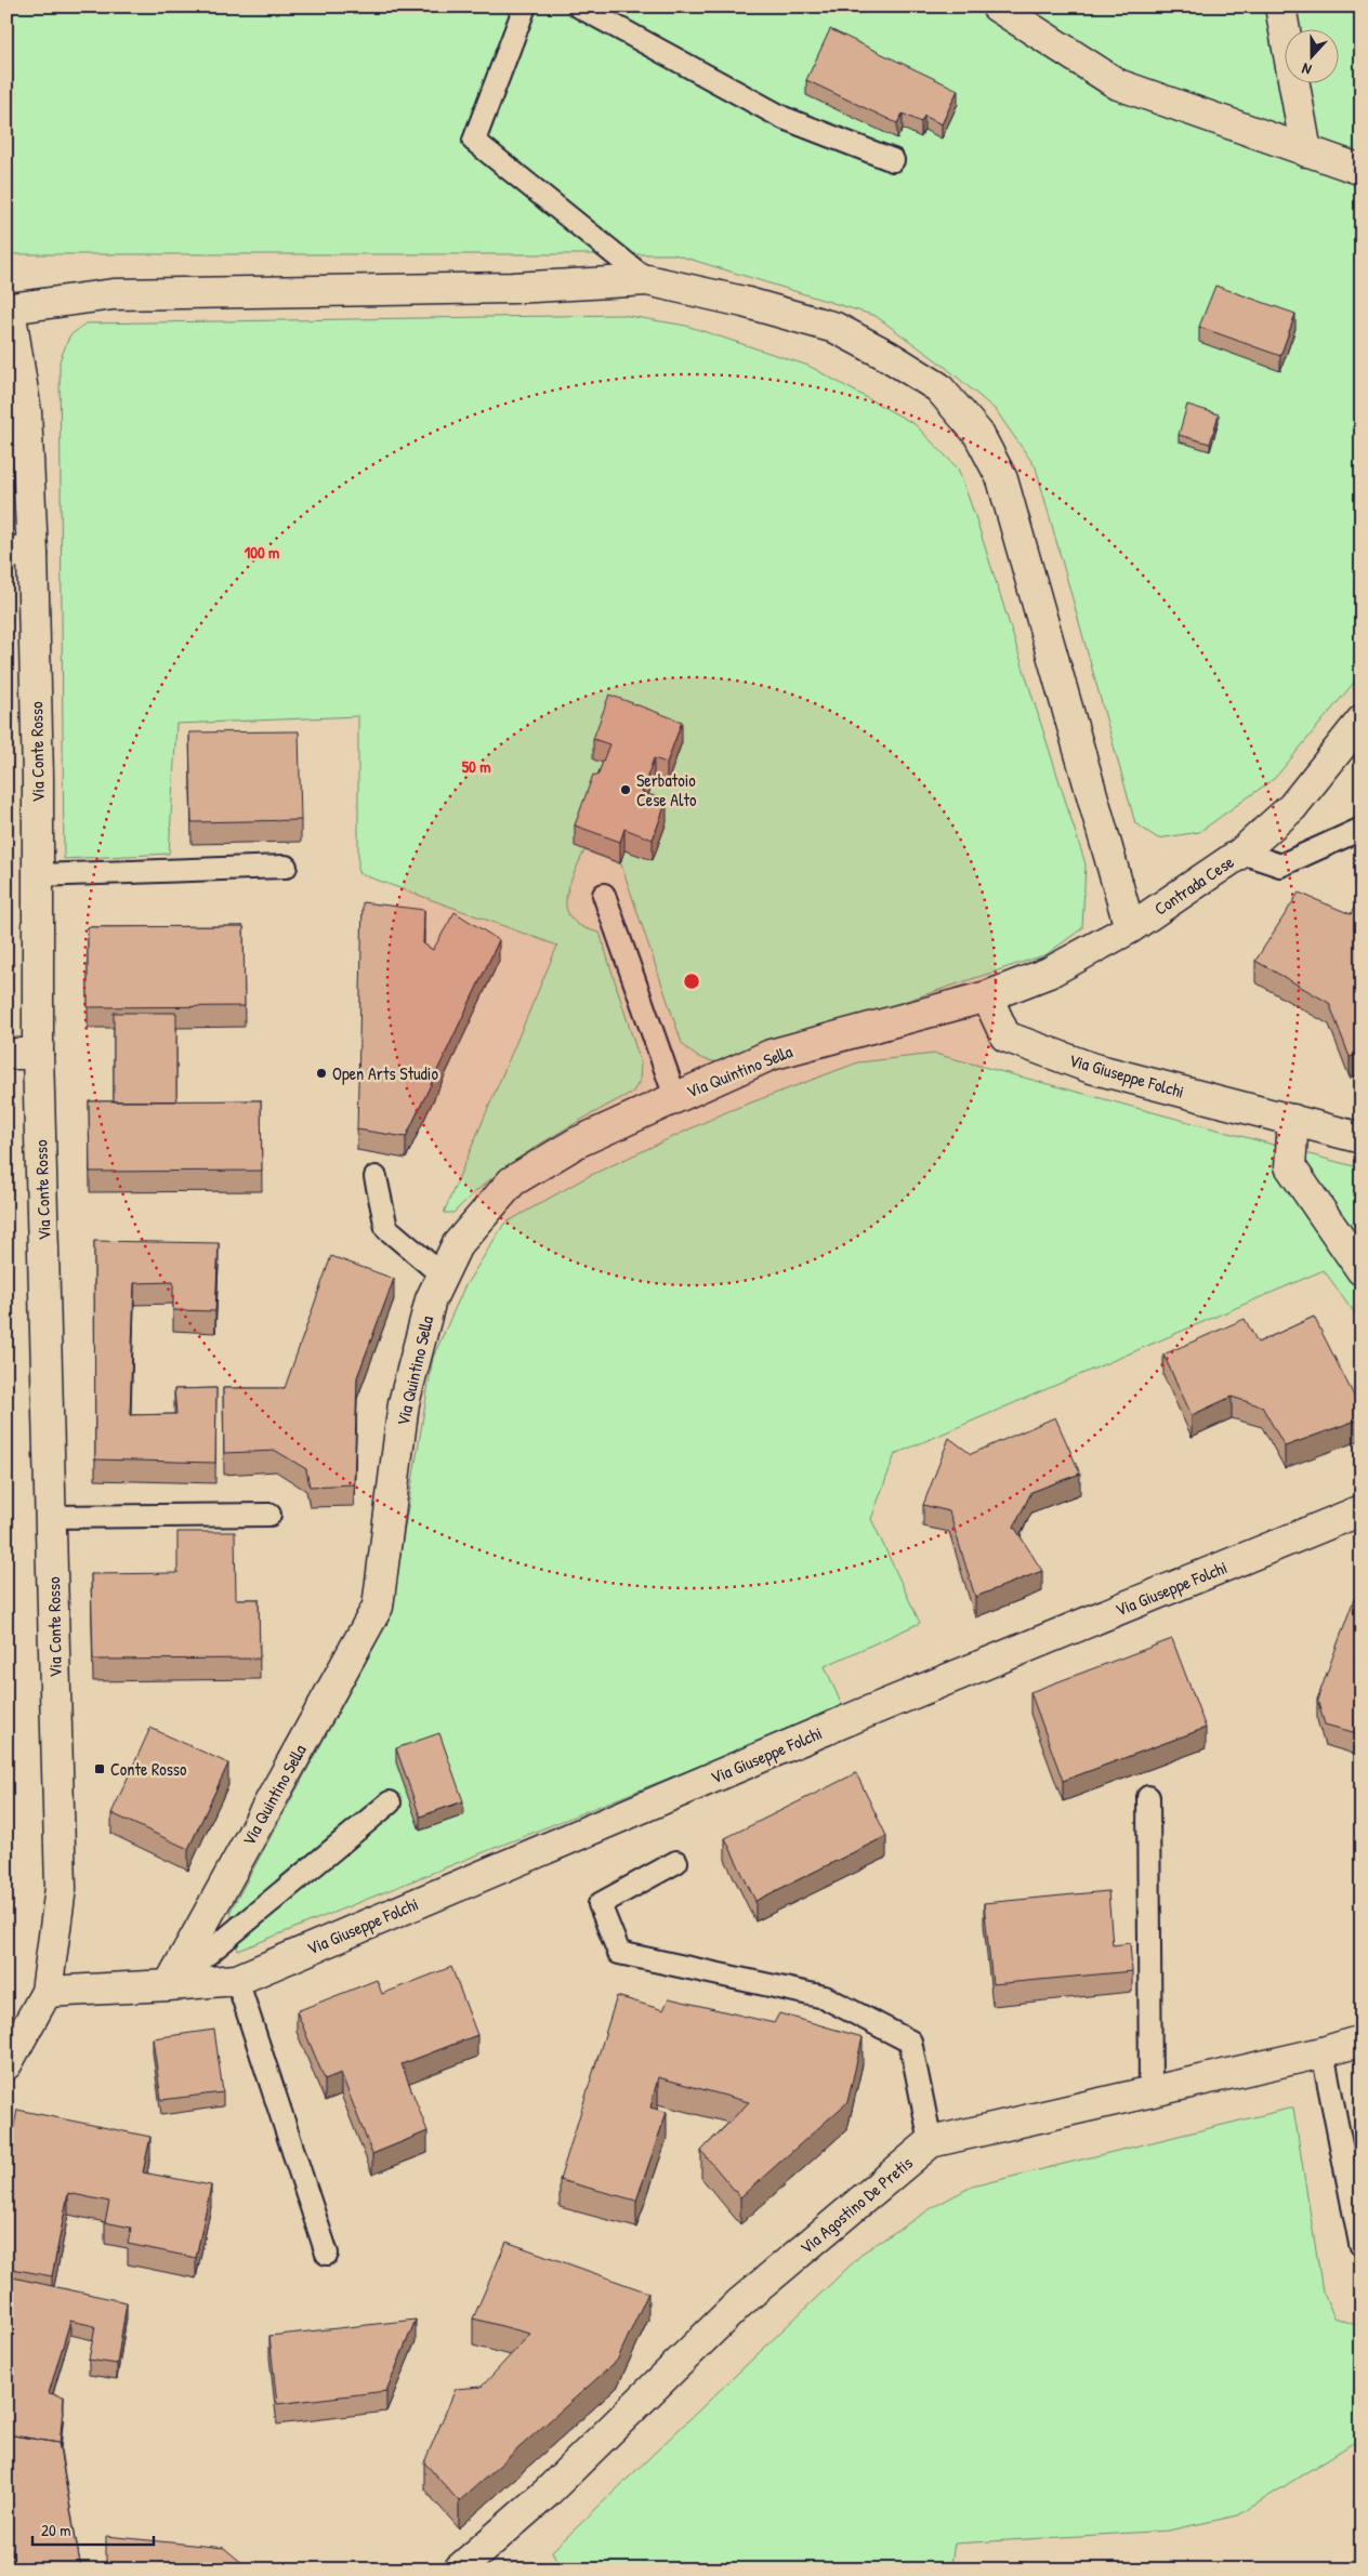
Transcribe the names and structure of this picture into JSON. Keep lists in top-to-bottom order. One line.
{"streets":{"street":["Via Conte Rosso","Contrada Cese","Via Quintino Sella","Via Giuseppe Folchi","Via Agostino De Pretis"]},"crossings":[["Contrada Cese","Via Quintino Sella"],["Contrada Cese","Via Giuseppe Folchi"],["Via Quintino Sella","Via Giuseppe Folchi"]],"places":{"other":["Serbatoio Cese Alto","Open Arts Studio"],"transit":["Conte Rosso"]},"scale_bar":"20 m","north":"bottom","rings":["100 m","50 m"]}
